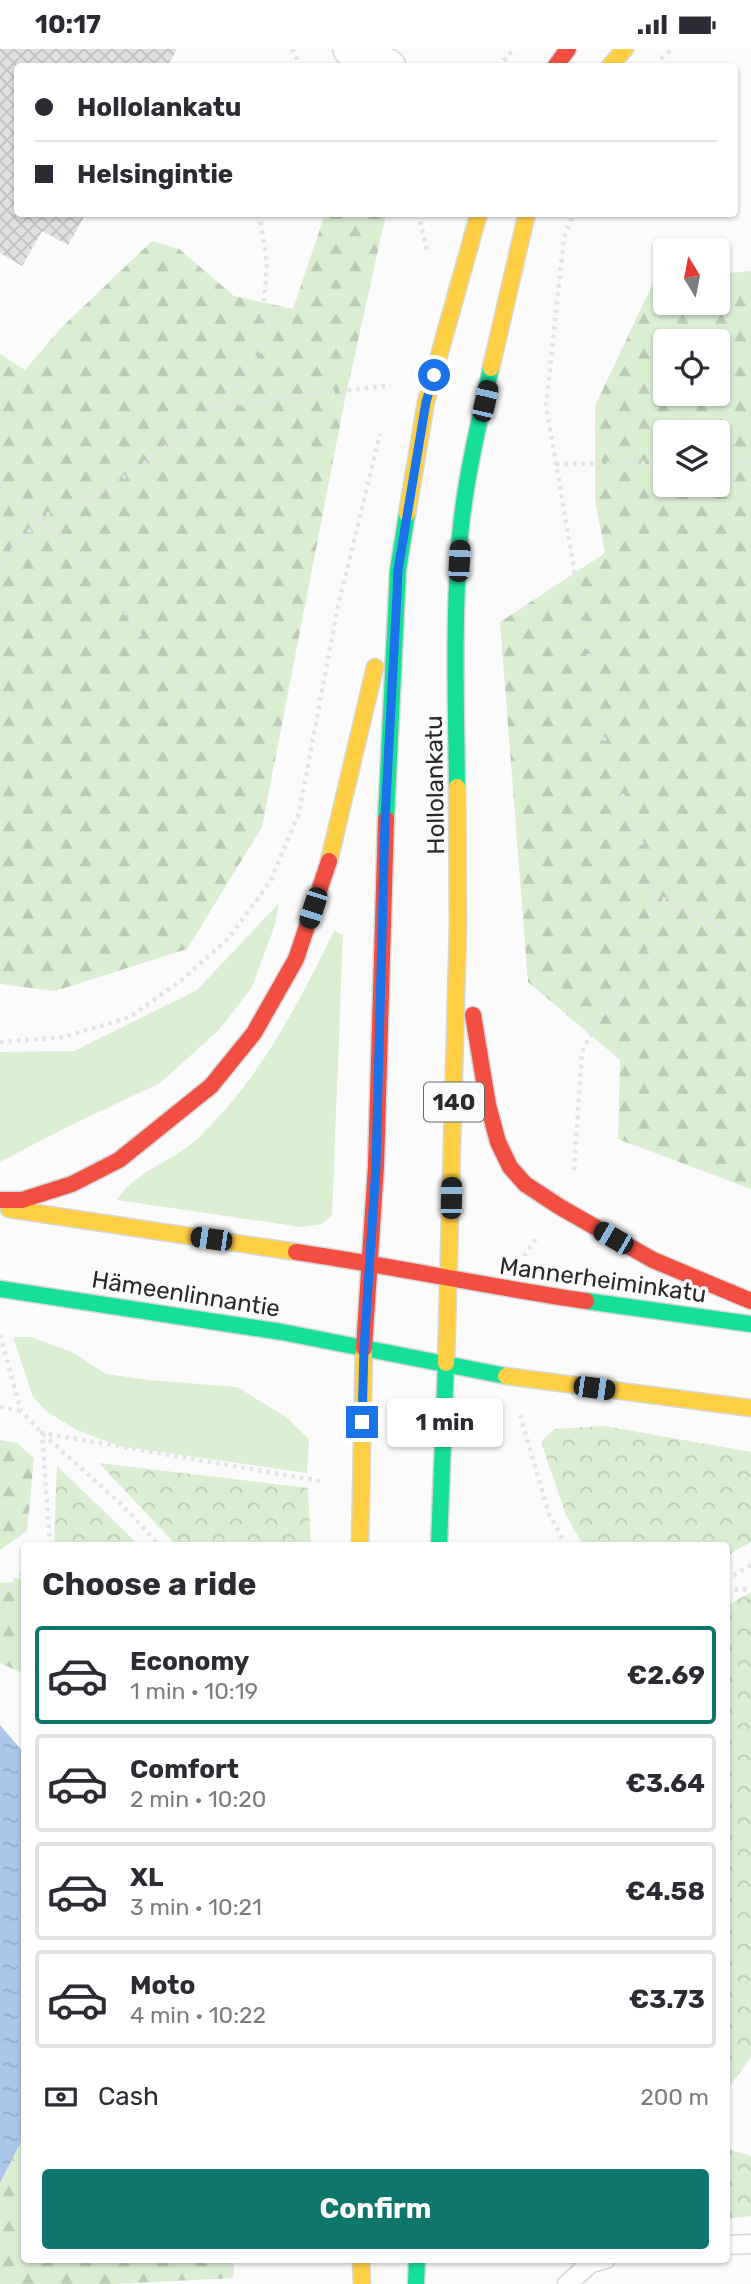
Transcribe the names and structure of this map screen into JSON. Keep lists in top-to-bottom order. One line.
{"streets":{"main road":["Hollolankatu","140","Mannerheiminkatu","Hämeenlinnantie"]},"crossings":[["Hollolankatu","140"],["Hollolankatu","Mannerheiminkatu"],["Hollolankatu","Hämeenlinnantie"]],"north":"top","page":{"status":"10:17","banner":["Hollolankatu","Helsingintie"],"bubble":"1 min","heading":"Choose a ride","list":[{"name":"Economy","note":"1 min · 10:19","value":"€2.69"},{"name":"Comfort","note":"2 min · 10:20","value":"€3.64"},{"name":"XL","note":"3 min · 10:21","value":"€4.58"},{"name":"Moto","note":"4 min · 10:22","value":"€3.73"}],"pay":["Cash","200 m"],"buttons":"Confirm"}}
